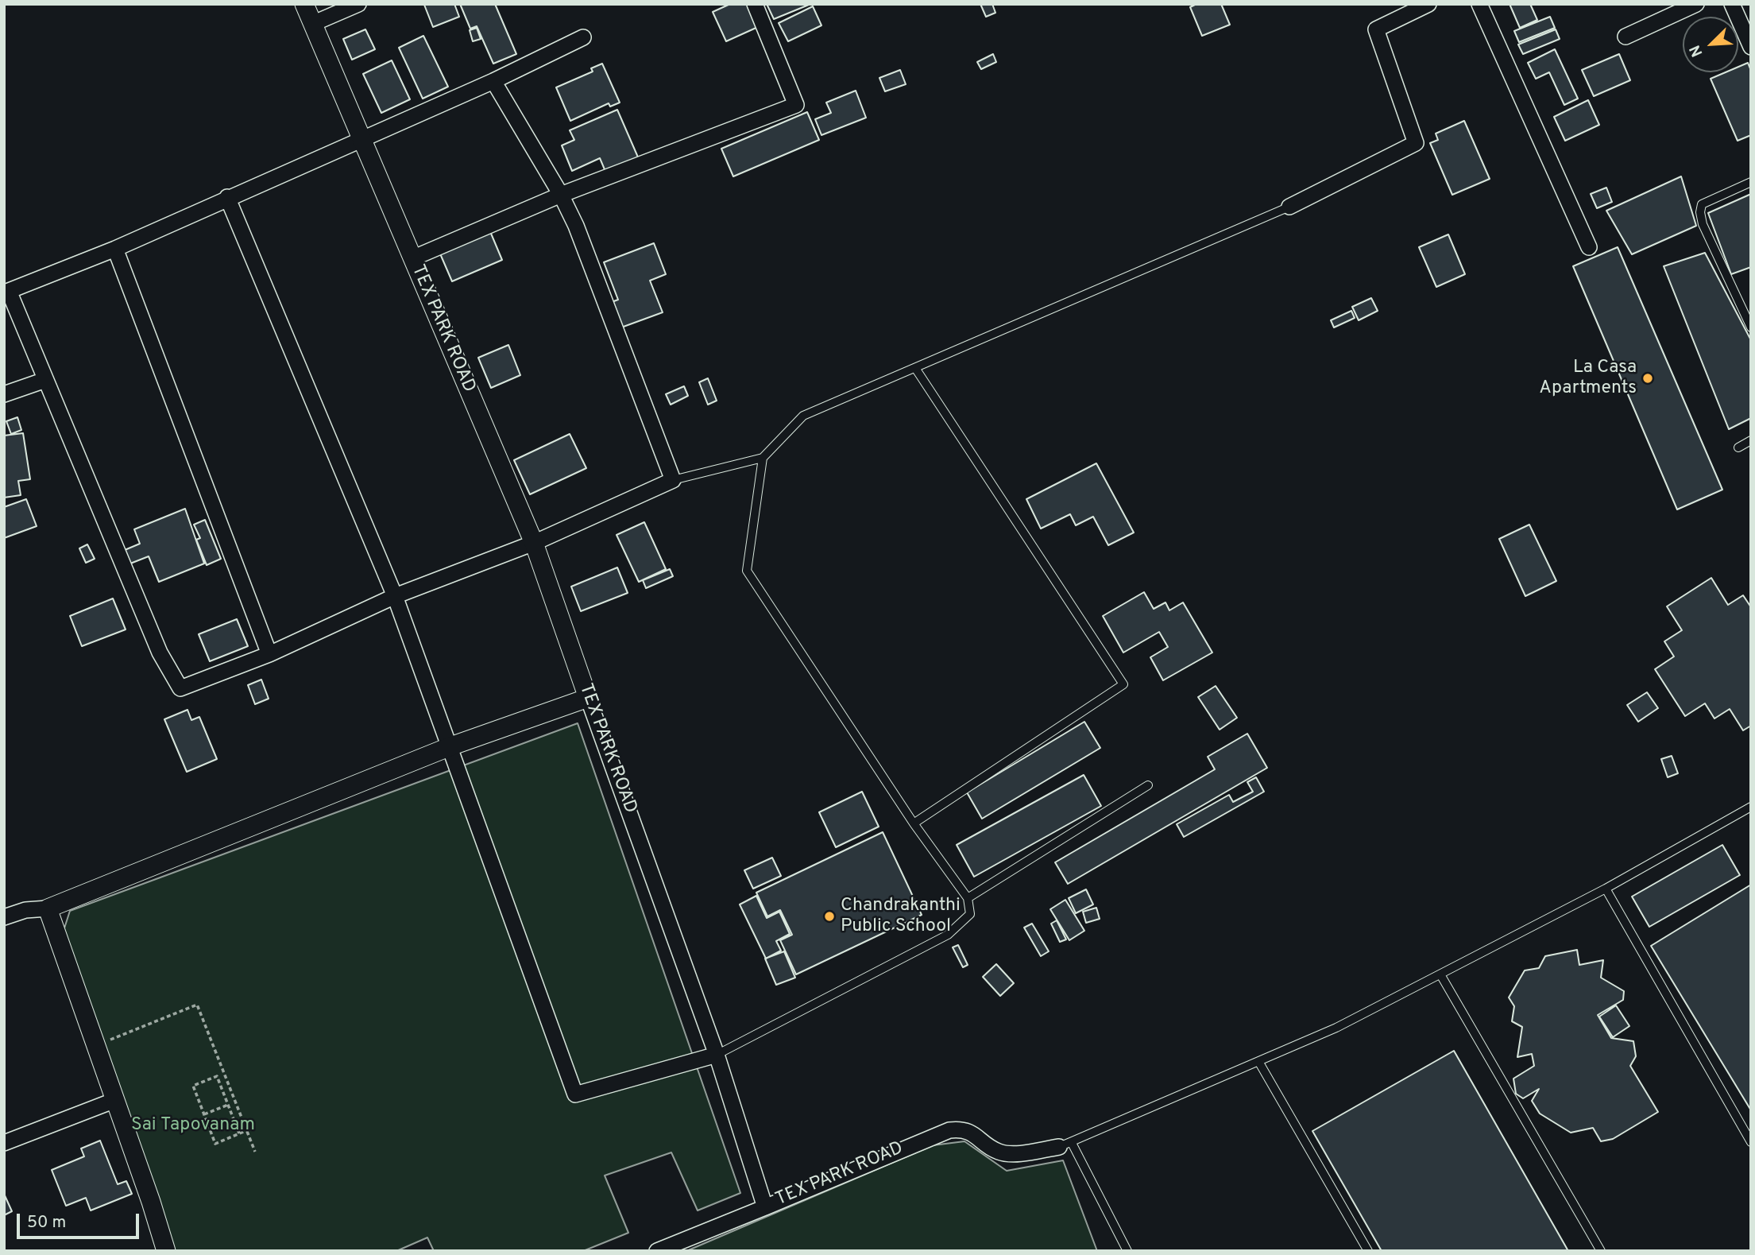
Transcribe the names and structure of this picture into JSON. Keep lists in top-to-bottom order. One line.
{"streets":{"street":["TEX PARK ROAD"]},"parks":["Sai Tapovanam"],"places":["La Casa Apartments","Chandrakanthi Public School"],"scale_bar":"50 m","north":"bottom left"}
